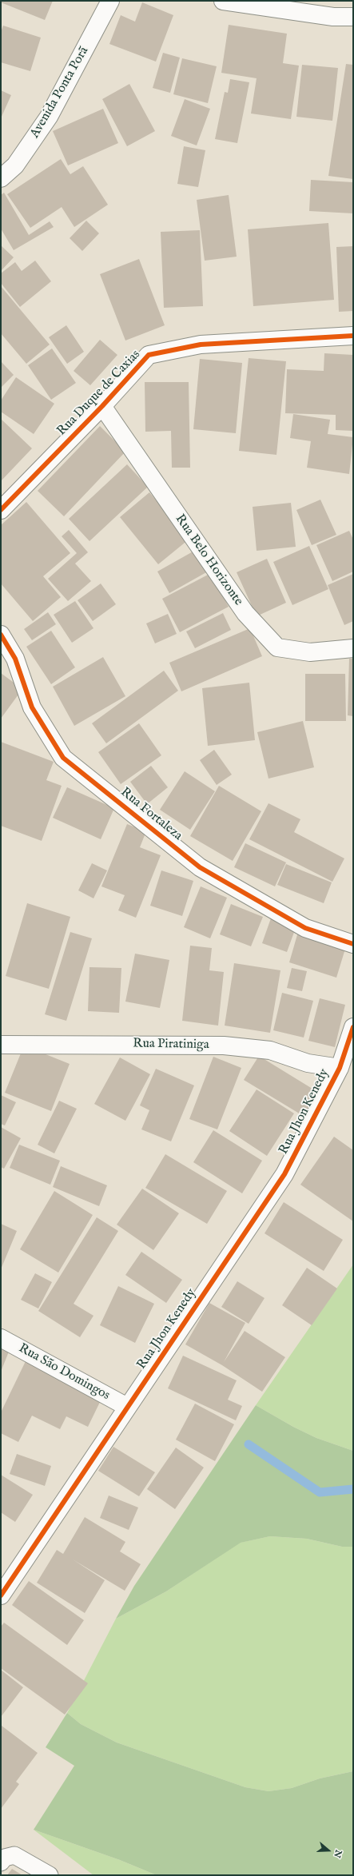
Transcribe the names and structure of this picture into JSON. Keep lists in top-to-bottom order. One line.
{"streets":{"street":["Avenida Ponta Porã","Rua Duque de Caxias","Rua Belo Horizonte","Rua Fortaleza","Rua Piratiniga","Rua Jhon Kenedy","Rua São Domingos"]},"crossings":[["Rua Duque de Caxias","Rua Belo Horizonte"],["Rua Piratiniga","Rua Jhon Kenedy"],["Rua Jhon Kenedy","Rua São Domingos"]],"north":"right"}
